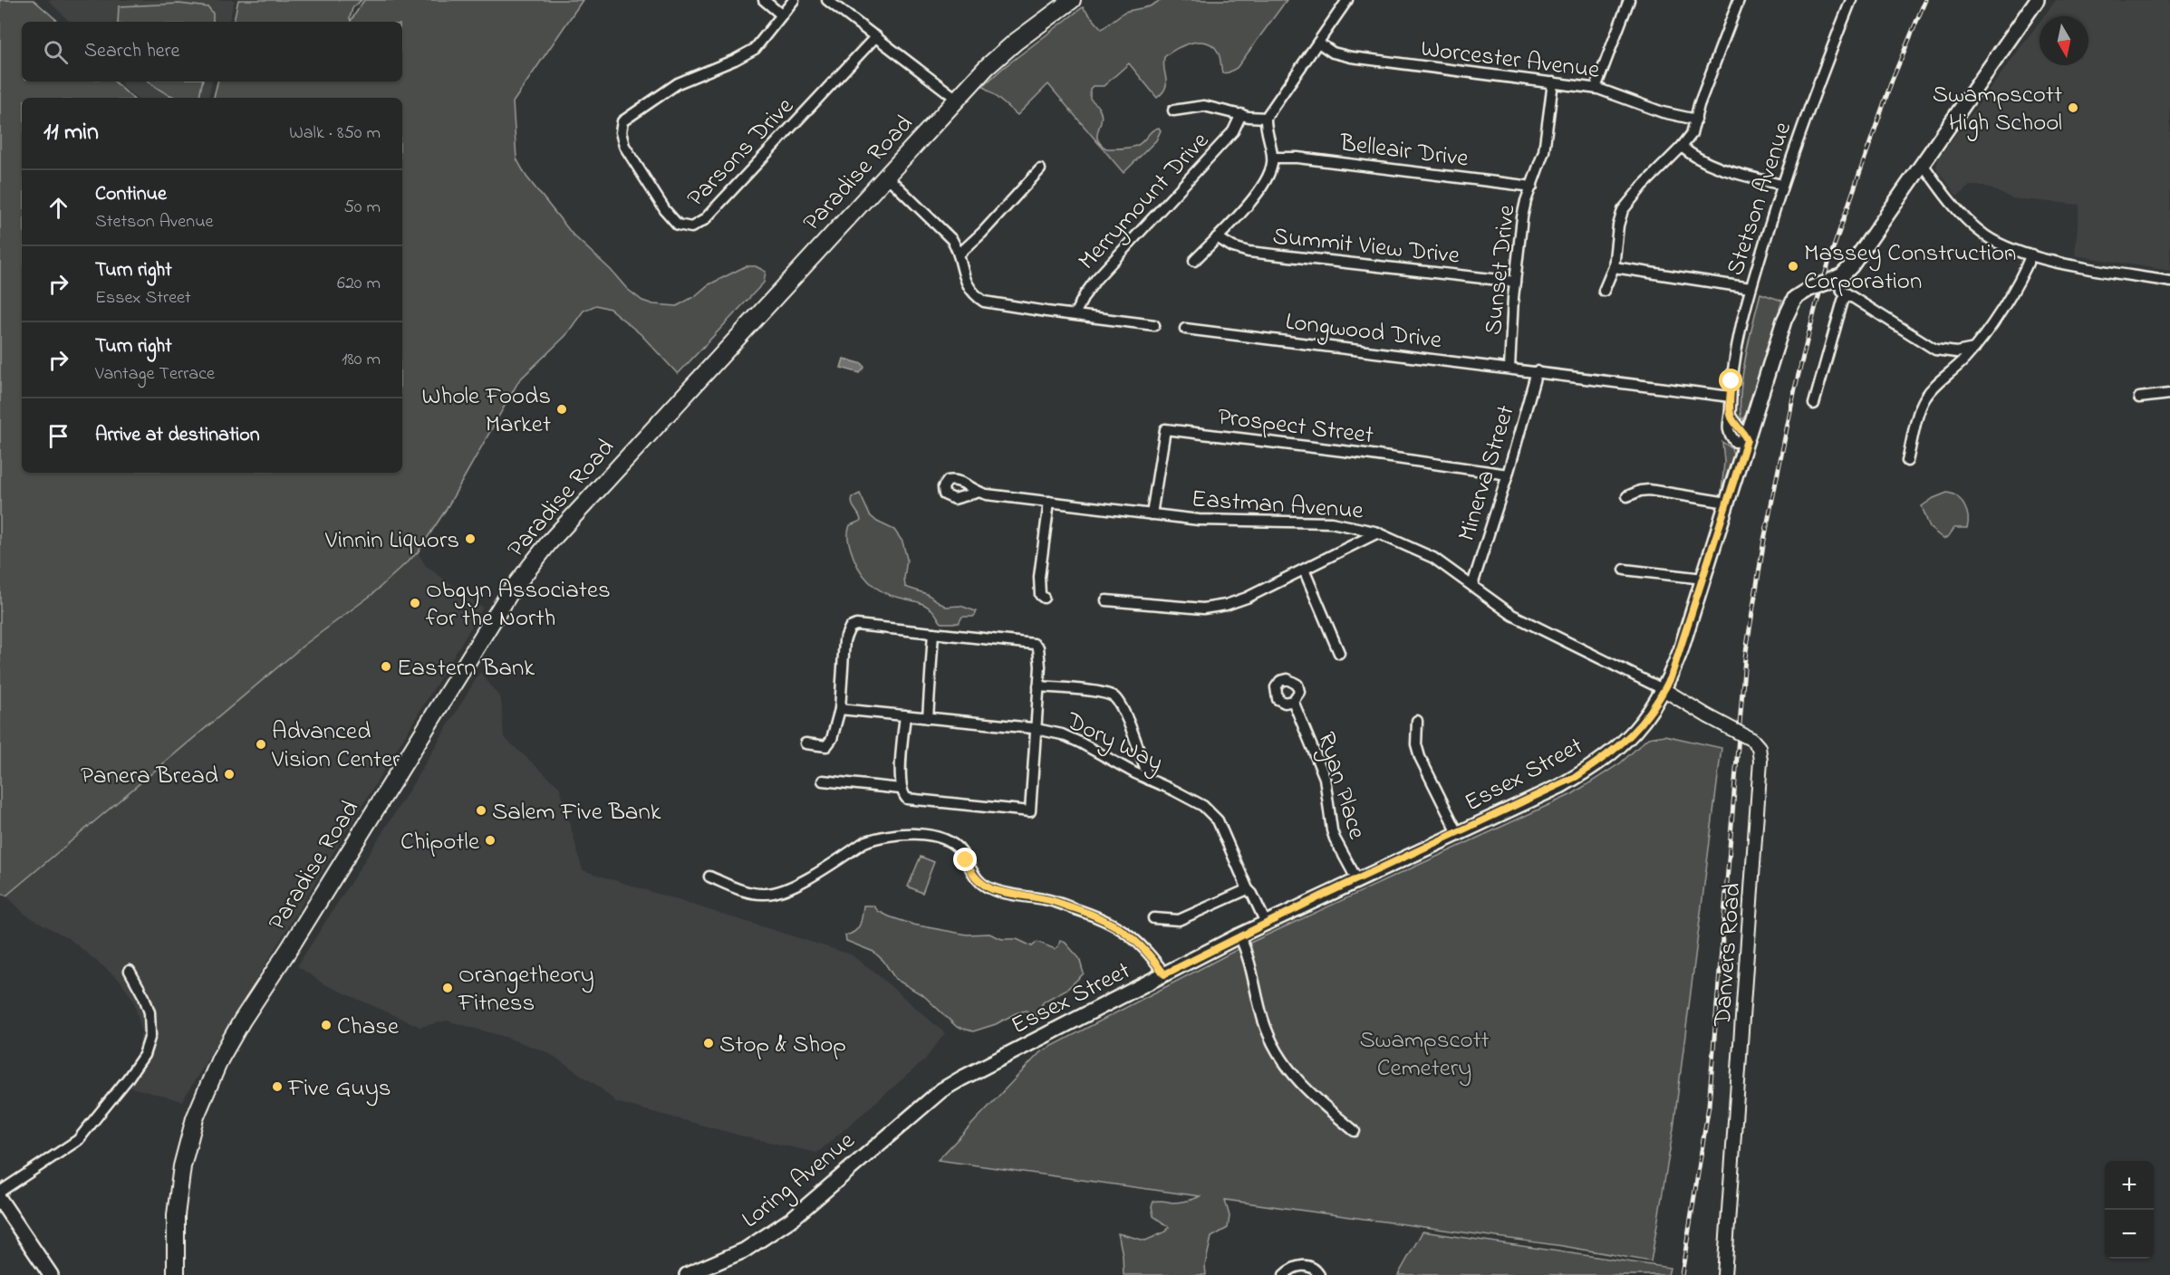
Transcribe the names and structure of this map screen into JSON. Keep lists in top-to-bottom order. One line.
{"streets":{"highway":["Paradise Road"],"main road":["Essex Street","Loring Avenue"],"street":["Worcester Avenue","Belleair Drive","Parsons Drive","Stetson Avenue","Merrymount Drive","Summit View Drive","Sunset Drive","Longwood Drive","Prospect Street","Minerva Street","Eastman Avenue","Dory Way","Ryan Place","Danvers Road"]},"crossings":[["Worcester Avenue","Sunset Drive"],["Belleair Drive","Sunset Drive"],["Stetson Avenue","Longwood Drive"],["Stetson Avenue","Essex Street"],["Summit View Drive","Sunset Drive"],["Sunset Drive","Longwood Drive"],["Longwood Drive","Minerva Street"],["Prospect Street","Minerva Street"],["Prospect Street","Eastman Avenue"],["Minerva Street","Eastman Avenue"],["Eastman Avenue","Essex Street"],["Eastman Avenue","Danvers Road"],["Dory Way","Essex Street"],["Essex Street","Ryan Place"],["Essex Street","Danvers Road"],["Essex Street","Loring Avenue"]],"parks":["Swampscott Cemetery"],"places":["Swampscott High School","Massey Construction Corporation","Whole Foods Market","Vinnin Liquors","Obgyn Associates for the North","Eastern Bank","Advanced Vision Center","Panera Bread","Salem Five Bank","Chipotle","Orangetheory Fitness","Chase","Stop & Shop","Five Guys"],"north":"bottom","page":{"search":"Search here","heading":["11 min","Walk · 850 m"],"list":[["Continue","Stetson Avenue","50 m"],["Turn right","Essex Street","620 m"],["Turn right","Vantage Terrace","180 m"],"Arrive at destination"],"map_buttons":["+","−"]}}
